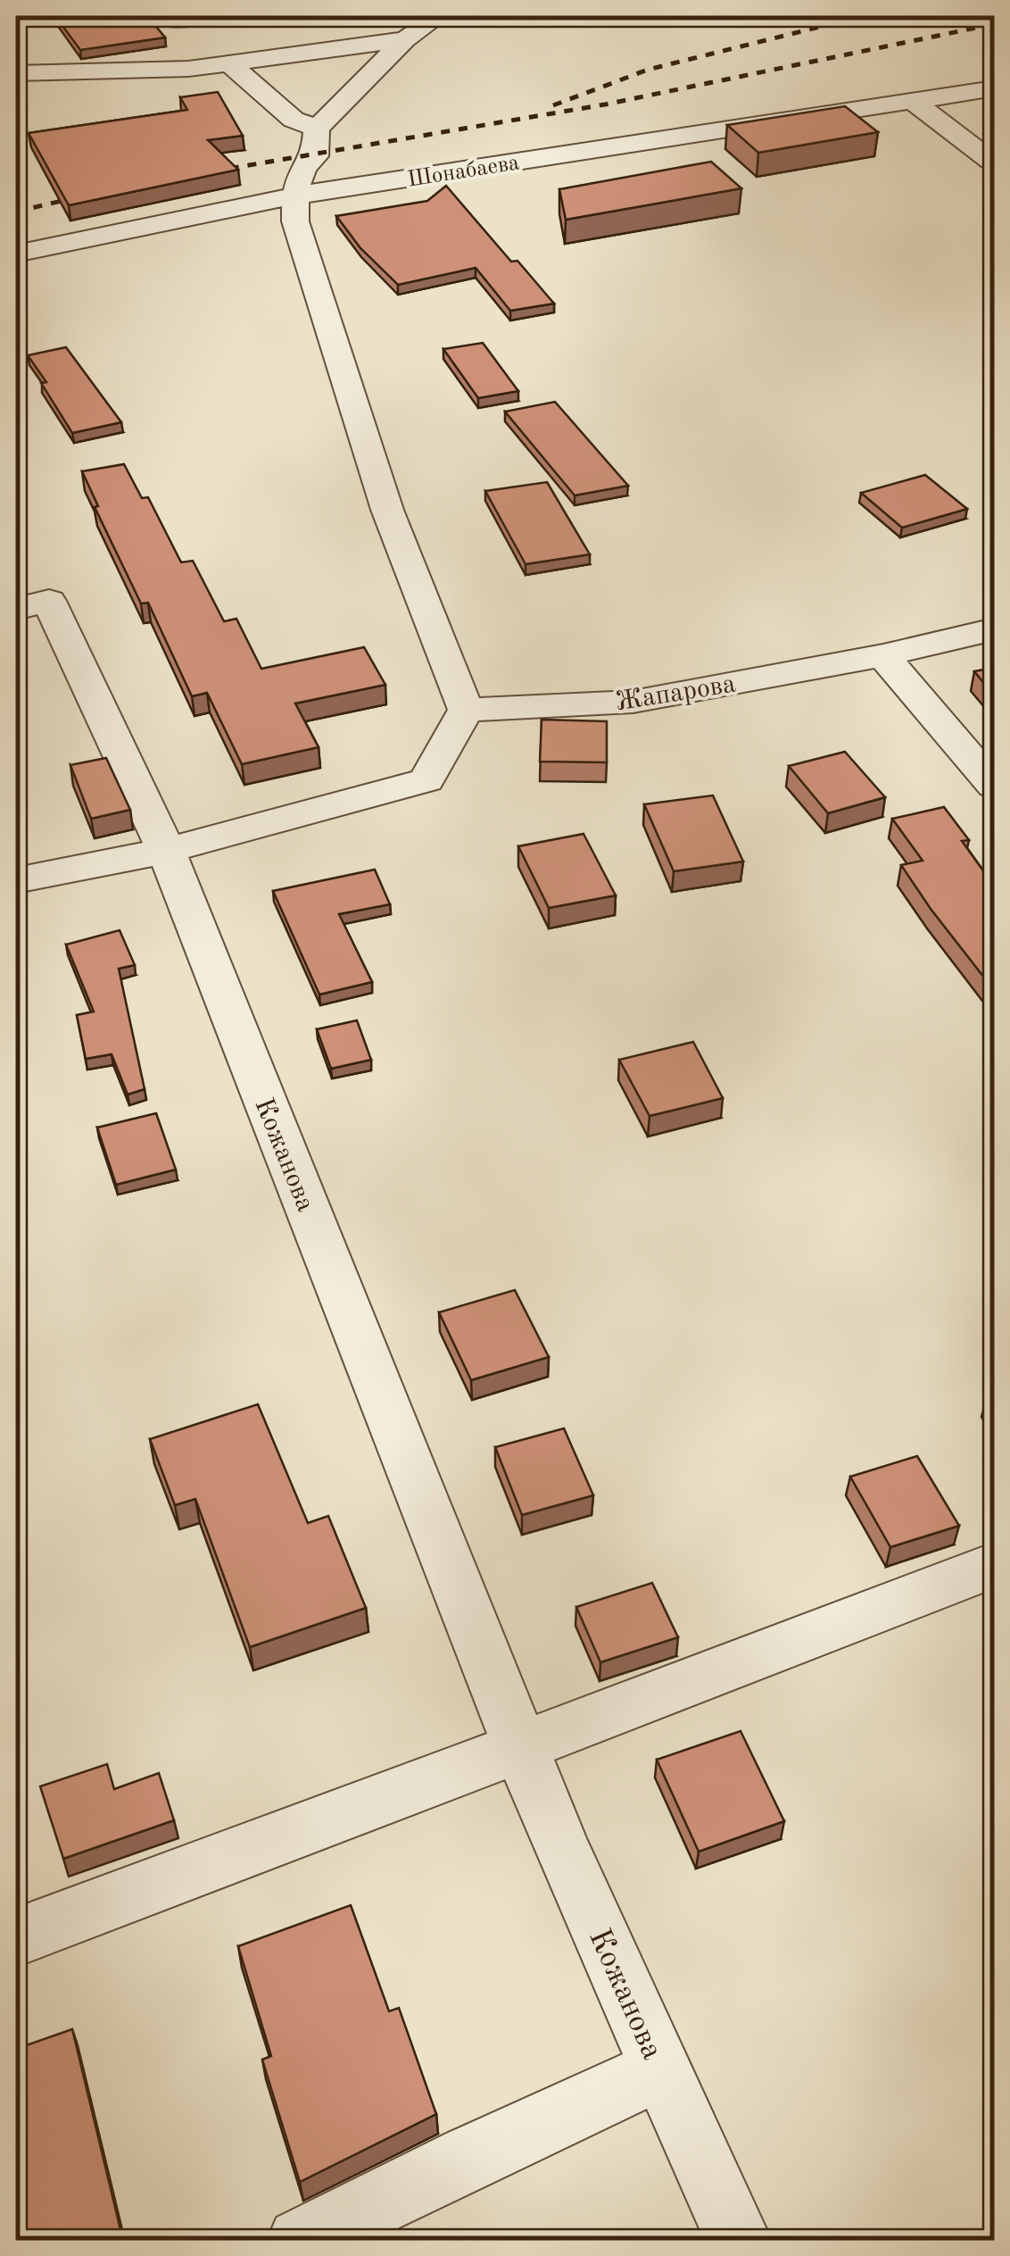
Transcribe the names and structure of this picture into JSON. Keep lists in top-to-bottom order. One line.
{"streets":{"street":["Шонабаева","Жапарова","Кожанова"]}}
